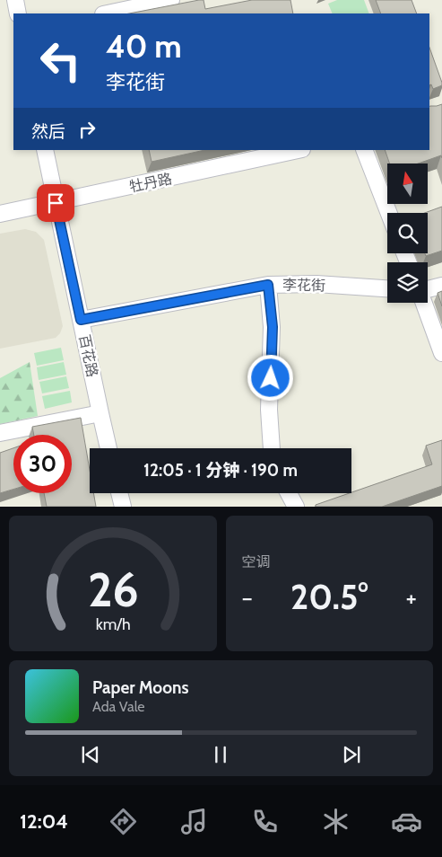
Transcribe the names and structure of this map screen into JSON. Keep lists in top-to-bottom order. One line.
{"streets":{"street":["牡丹路","李花街","百花路"]},"crossings":[["牡丹路","百花路"],["李花街","百花路"]],"north":"top","page":{"turn":["40 m","李花街"],"then":"然后","limit":"30","trip":"12:05 · 1 分钟 · 190 m","tile":"空调","heat":["−","20.5°","+"],"song":["Paper Moons","Ada Vale"],"tabs":"12:04","gauge":["26","km/h"]}}
